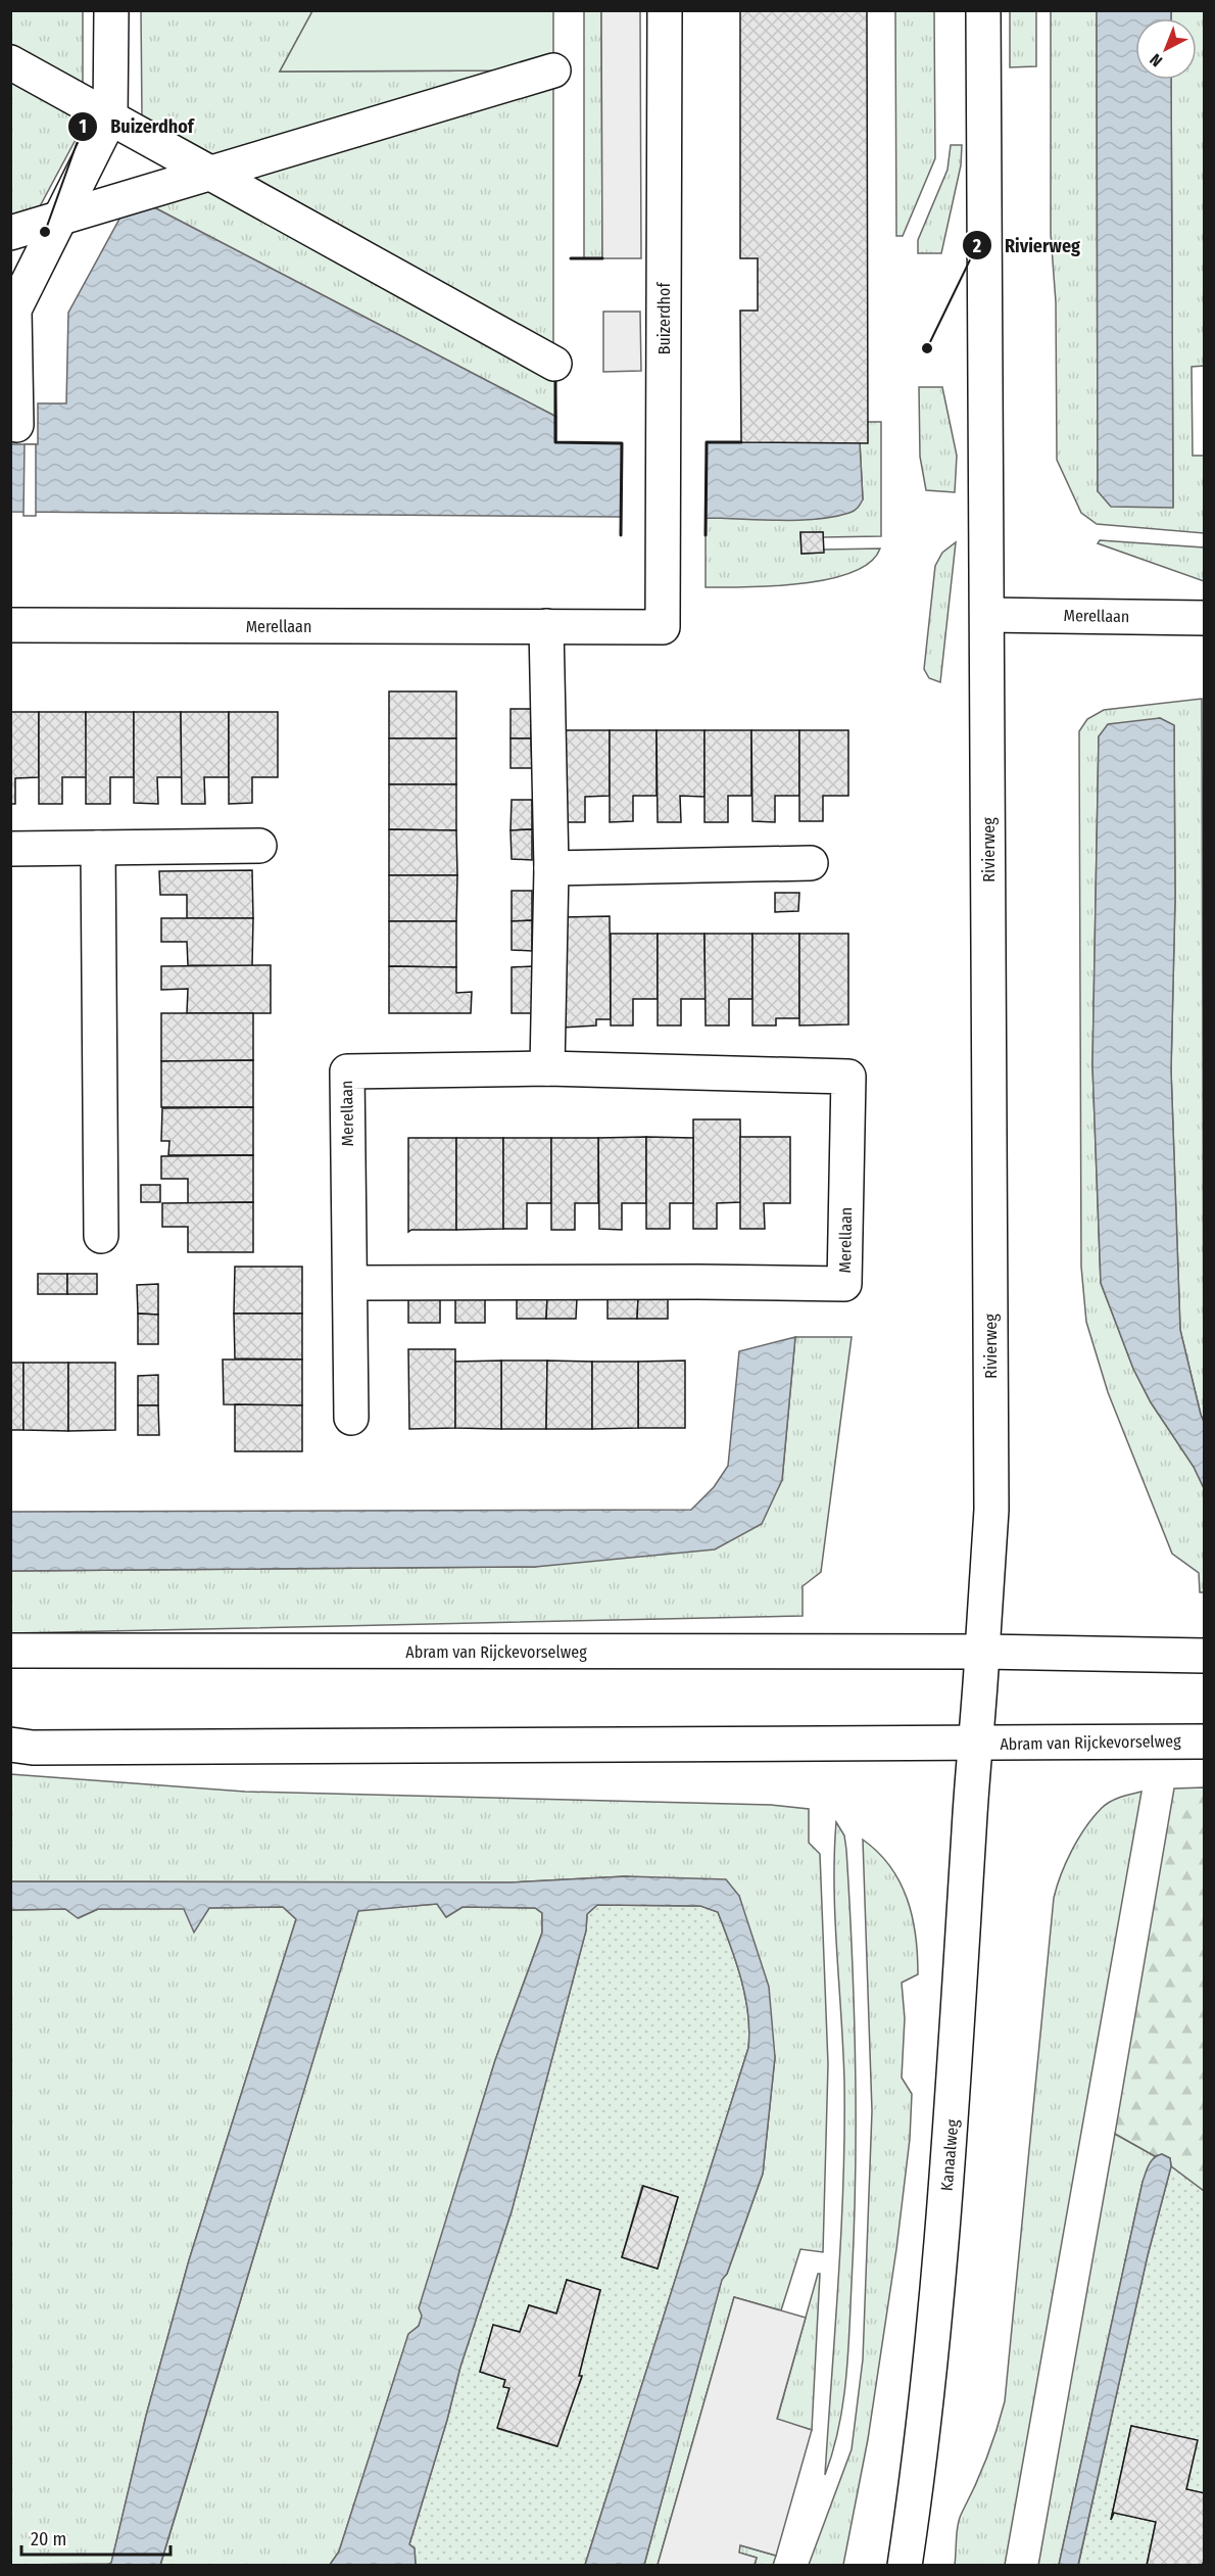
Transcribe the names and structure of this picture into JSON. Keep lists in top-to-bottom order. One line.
{"streets":{"street":["Buizerdhof","Merellaan","Rivierweg","Abram van Rijckevorselweg","Kanaalweg"]},"crossings":[["Buizerdhof","Merellaan"],["Merellaan","Rivierweg"],["Rivierweg","Abram van Rijckevorselweg"],["Abram van Rijckevorselweg","Kanaalweg"]],"places":["Buizerdhof","Rivierweg"],"scale_bar":"20 m","north":"bottom left"}
